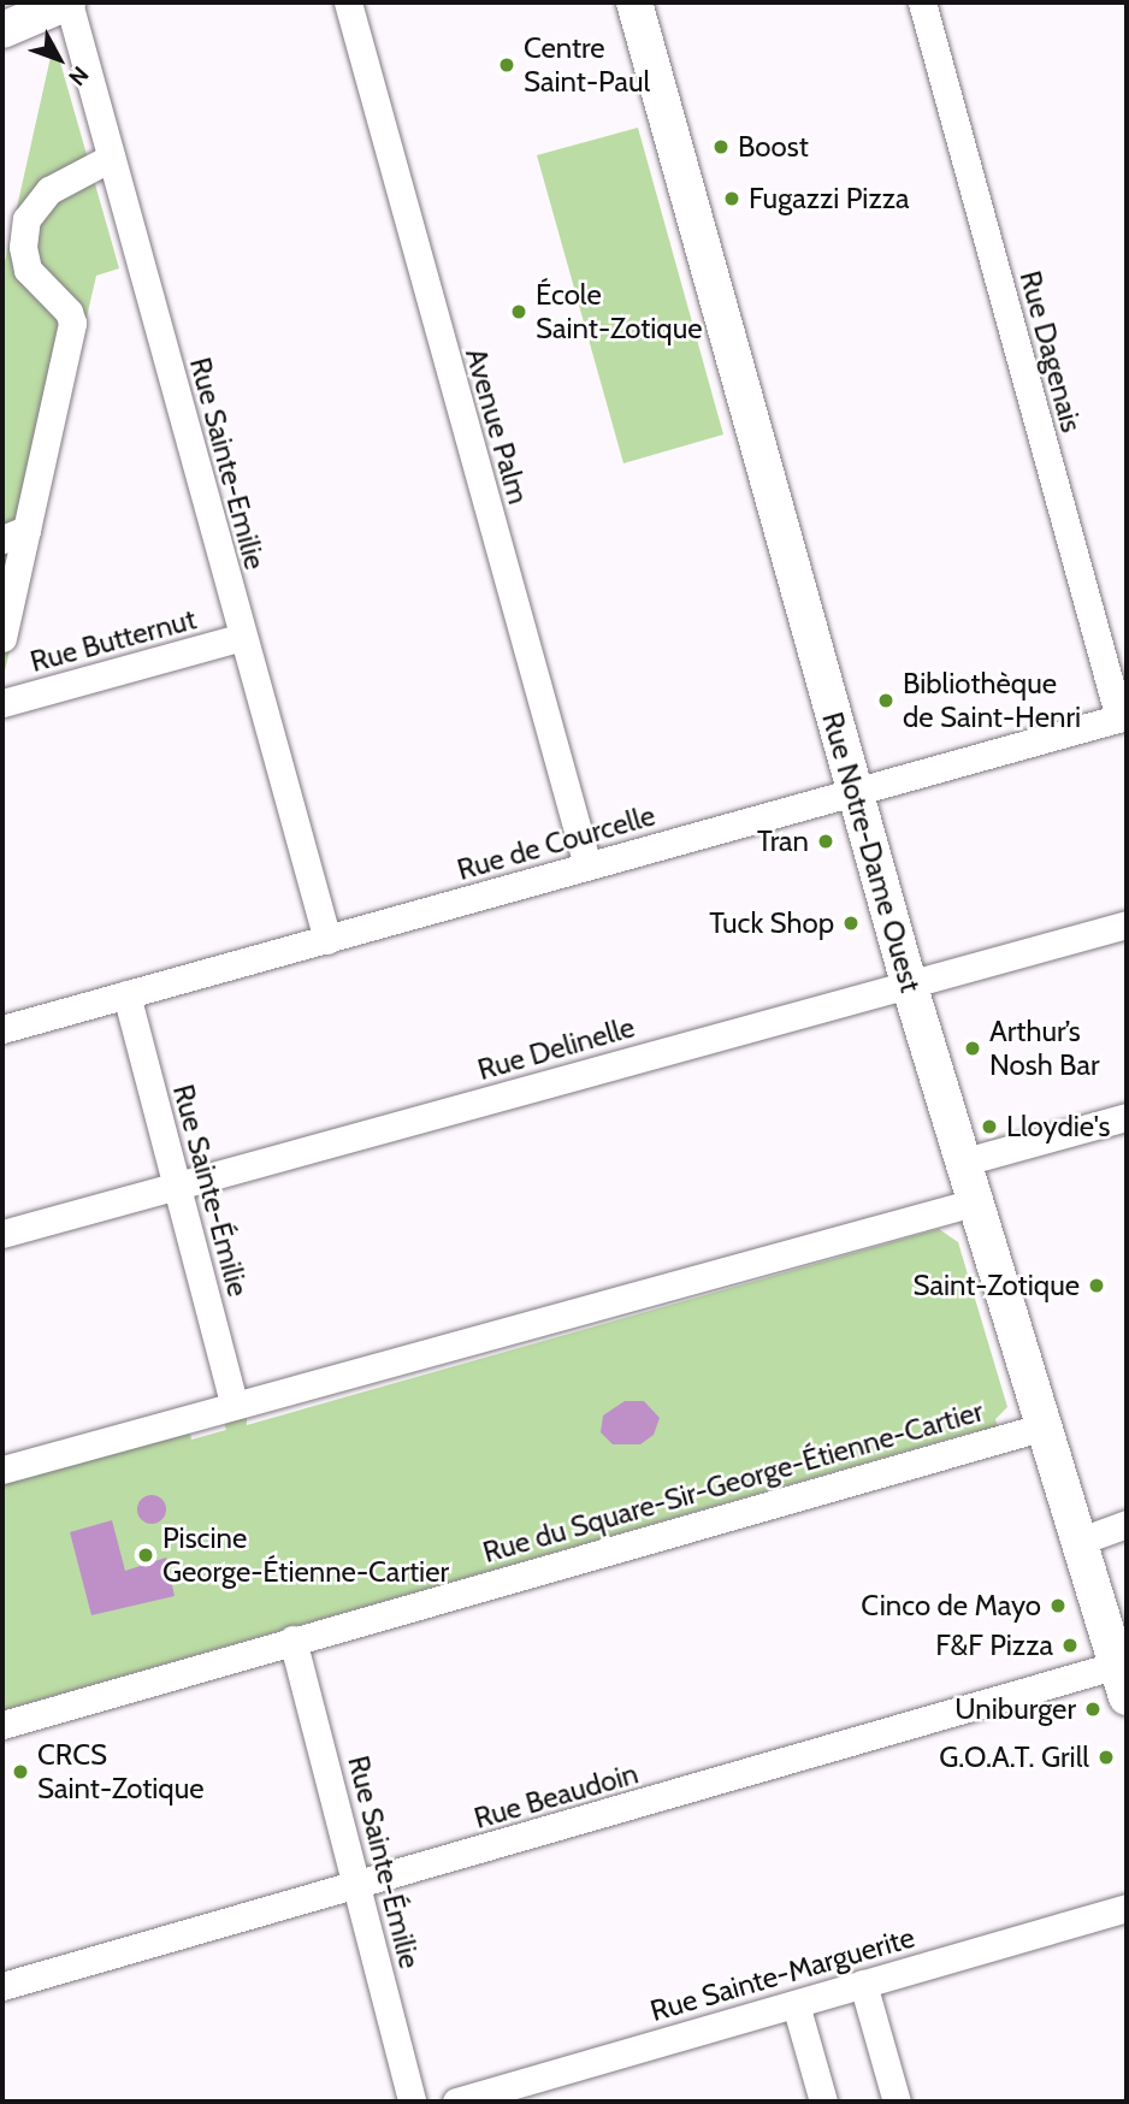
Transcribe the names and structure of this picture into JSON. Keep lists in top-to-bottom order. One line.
{"streets":{"main road":["Rue Notre-Dame Ouest"],"street":["Rue Dagenais","Avenue Palm","Rue Sainte-Emilie","Rue Butternut","Rue de Courcelle","Rue Delinelle","Rue Sainte-Émilie","Rue du Square-Sir-George-Étienne-Cartier","Rue Beaudoin","Rue Sainte-Marguerite"]},"crossings":[["Rue Dagenais","Rue de Courcelle"],["Avenue Palm","Rue de Courcelle"],["Rue Sainte-Emilie","Rue Butternut"],["Rue Sainte-Emilie","Rue de Courcelle"],["Rue de Courcelle","Rue Notre-Dame Ouest"],["Rue de Courcelle","Rue Sainte-Émilie"],["Rue Notre-Dame Ouest","Rue Delinelle"],["Rue Notre-Dame Ouest","Rue du Square-Sir-George-Étienne-Cartier"],["Rue Notre-Dame Ouest","Rue Beaudoin"],["Rue Delinelle","Rue Sainte-Émilie"],["Rue Sainte-Émilie","Rue du Square-Sir-George-Étienne-Cartier"],["Rue Sainte-Émilie","Rue Beaudoin"]],"places":["Centre Saint-Paul","Boost","Fugazzi Pizza","École Saint-Zotique","Bibliothèque de Saint-Henri","Tran","Tuck Shop","Arthur’s Nosh Bar","Lloydie's","Saint-Zotique","Piscine George-Étienne-Cartier","Cinco de Mayo","F&F Pizza","Uniburger","G.O.A.T. Grill","CRCS Saint-Zotique"],"north":"bottom right"}
